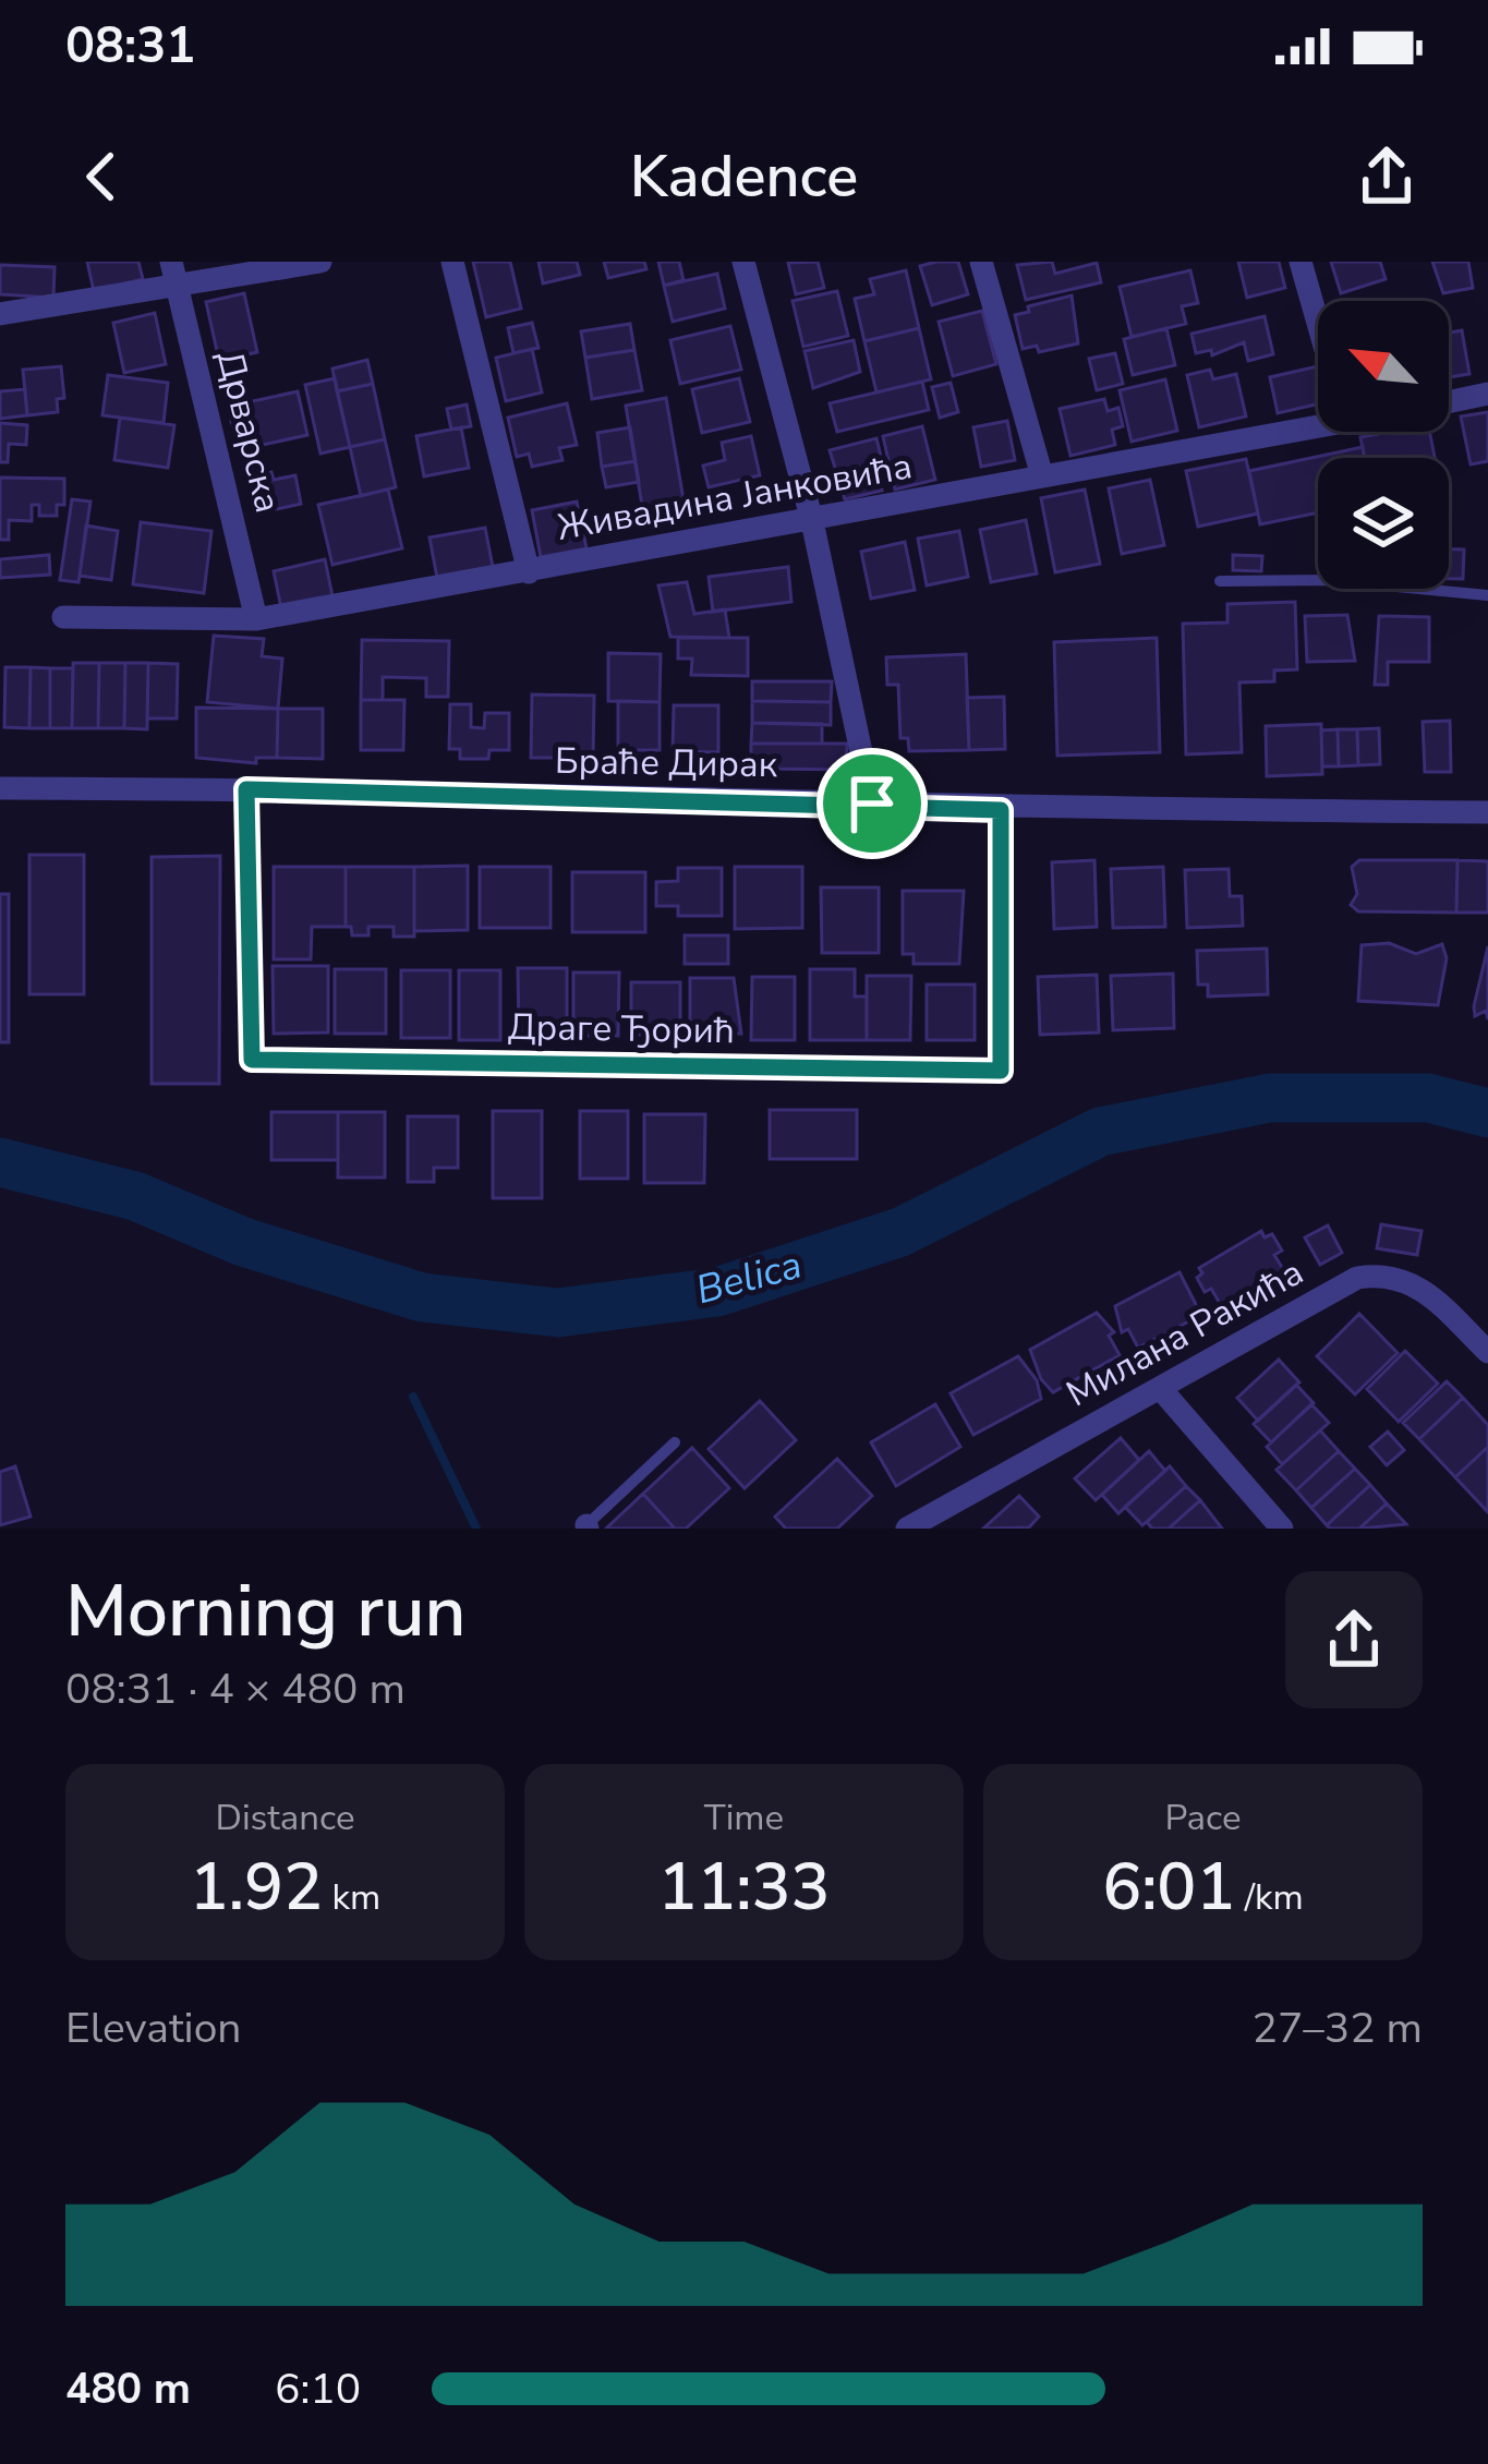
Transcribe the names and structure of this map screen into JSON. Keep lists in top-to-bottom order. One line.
{"streets":{"street":["Дрварска","Живадина Јанковића","Браће Дирак","Драге Ђорић","Милана Ракића"]},"crossings":[["Дрварска","Живадина Јанковића"],["Браће Дирак","Драге Ђорић"]],"water":["Belica"],"north":"top left","page":{"status":"08:31","header":"Kadence","heading":["Morning run","08:31 · 4 × 480 m"],"stats":[["Distance","1.92 km"],["Time","11:33"],["Pace","6:01 /km"]],"chart":["Elevation","27–32 m"],"list":[{"name":"480 m","note":"6:10"}]}}
